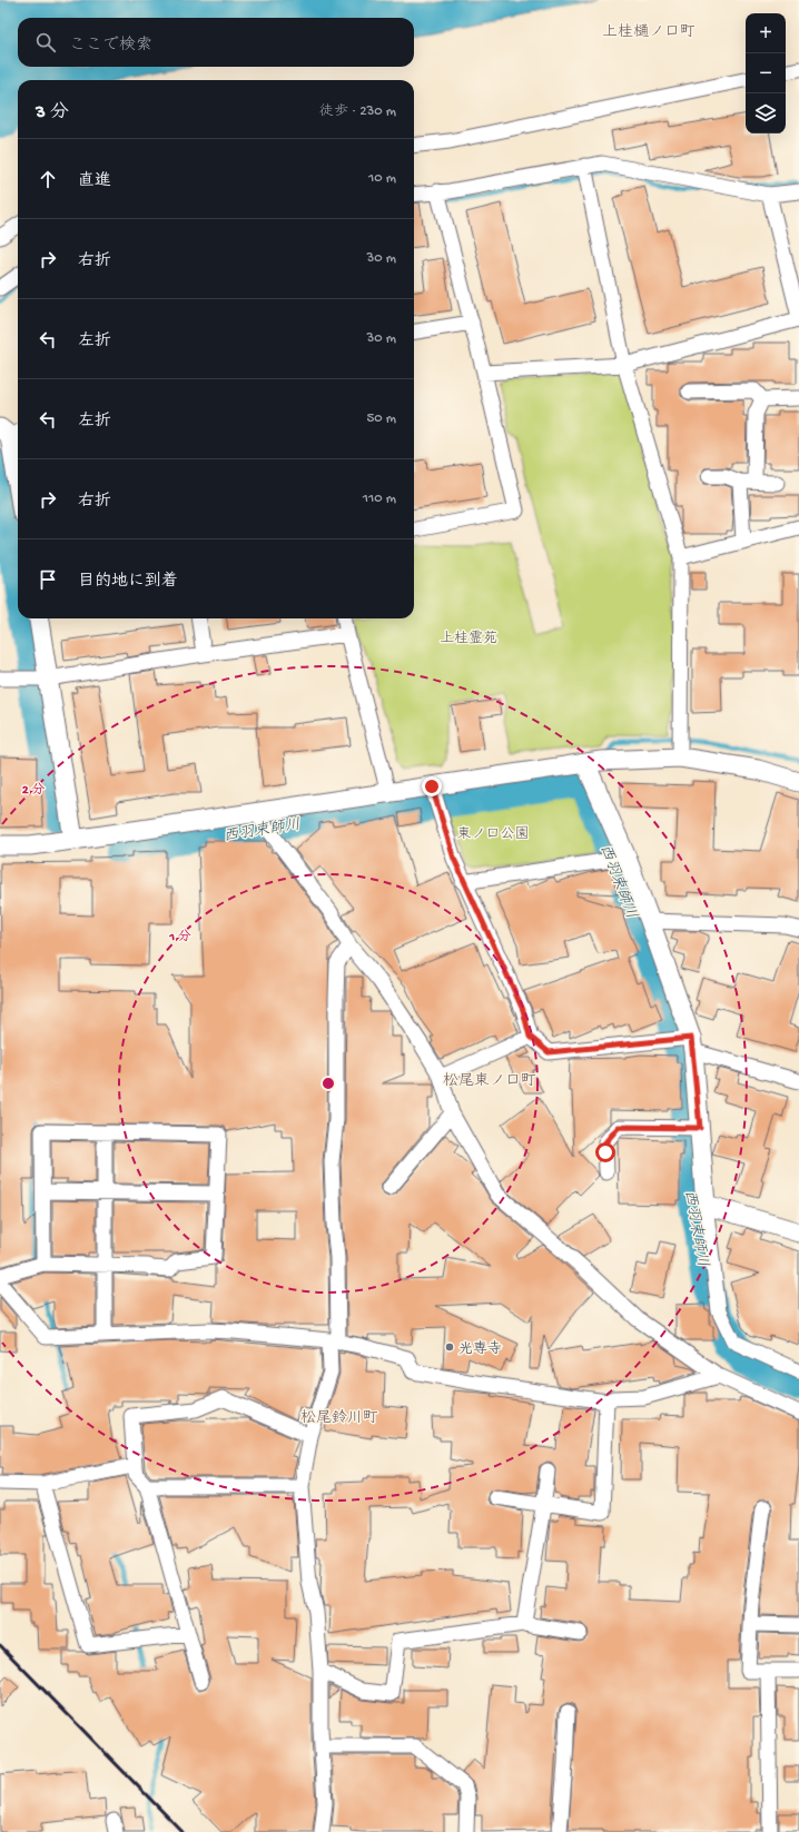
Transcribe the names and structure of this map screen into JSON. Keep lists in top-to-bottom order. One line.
{"districts":["上桂樋ノ口町","松尾東ノ口町","松尾鈴川町"],"water":["西羽束師川"],"parks":["上桂霊苑","東ノ口公園"],"places":["光専寺"],"page":{"map_buttons":["+","−"],"search":"ここで検索","heading":["3 分","徒歩 · 230 m"],"list":[["直進","10 m"],["右折","30 m"],["左折","30 m"],["左折","50 m"],["右折","110 m"],"目的地に到着"]},"rings":["2 分","1 分"]}
